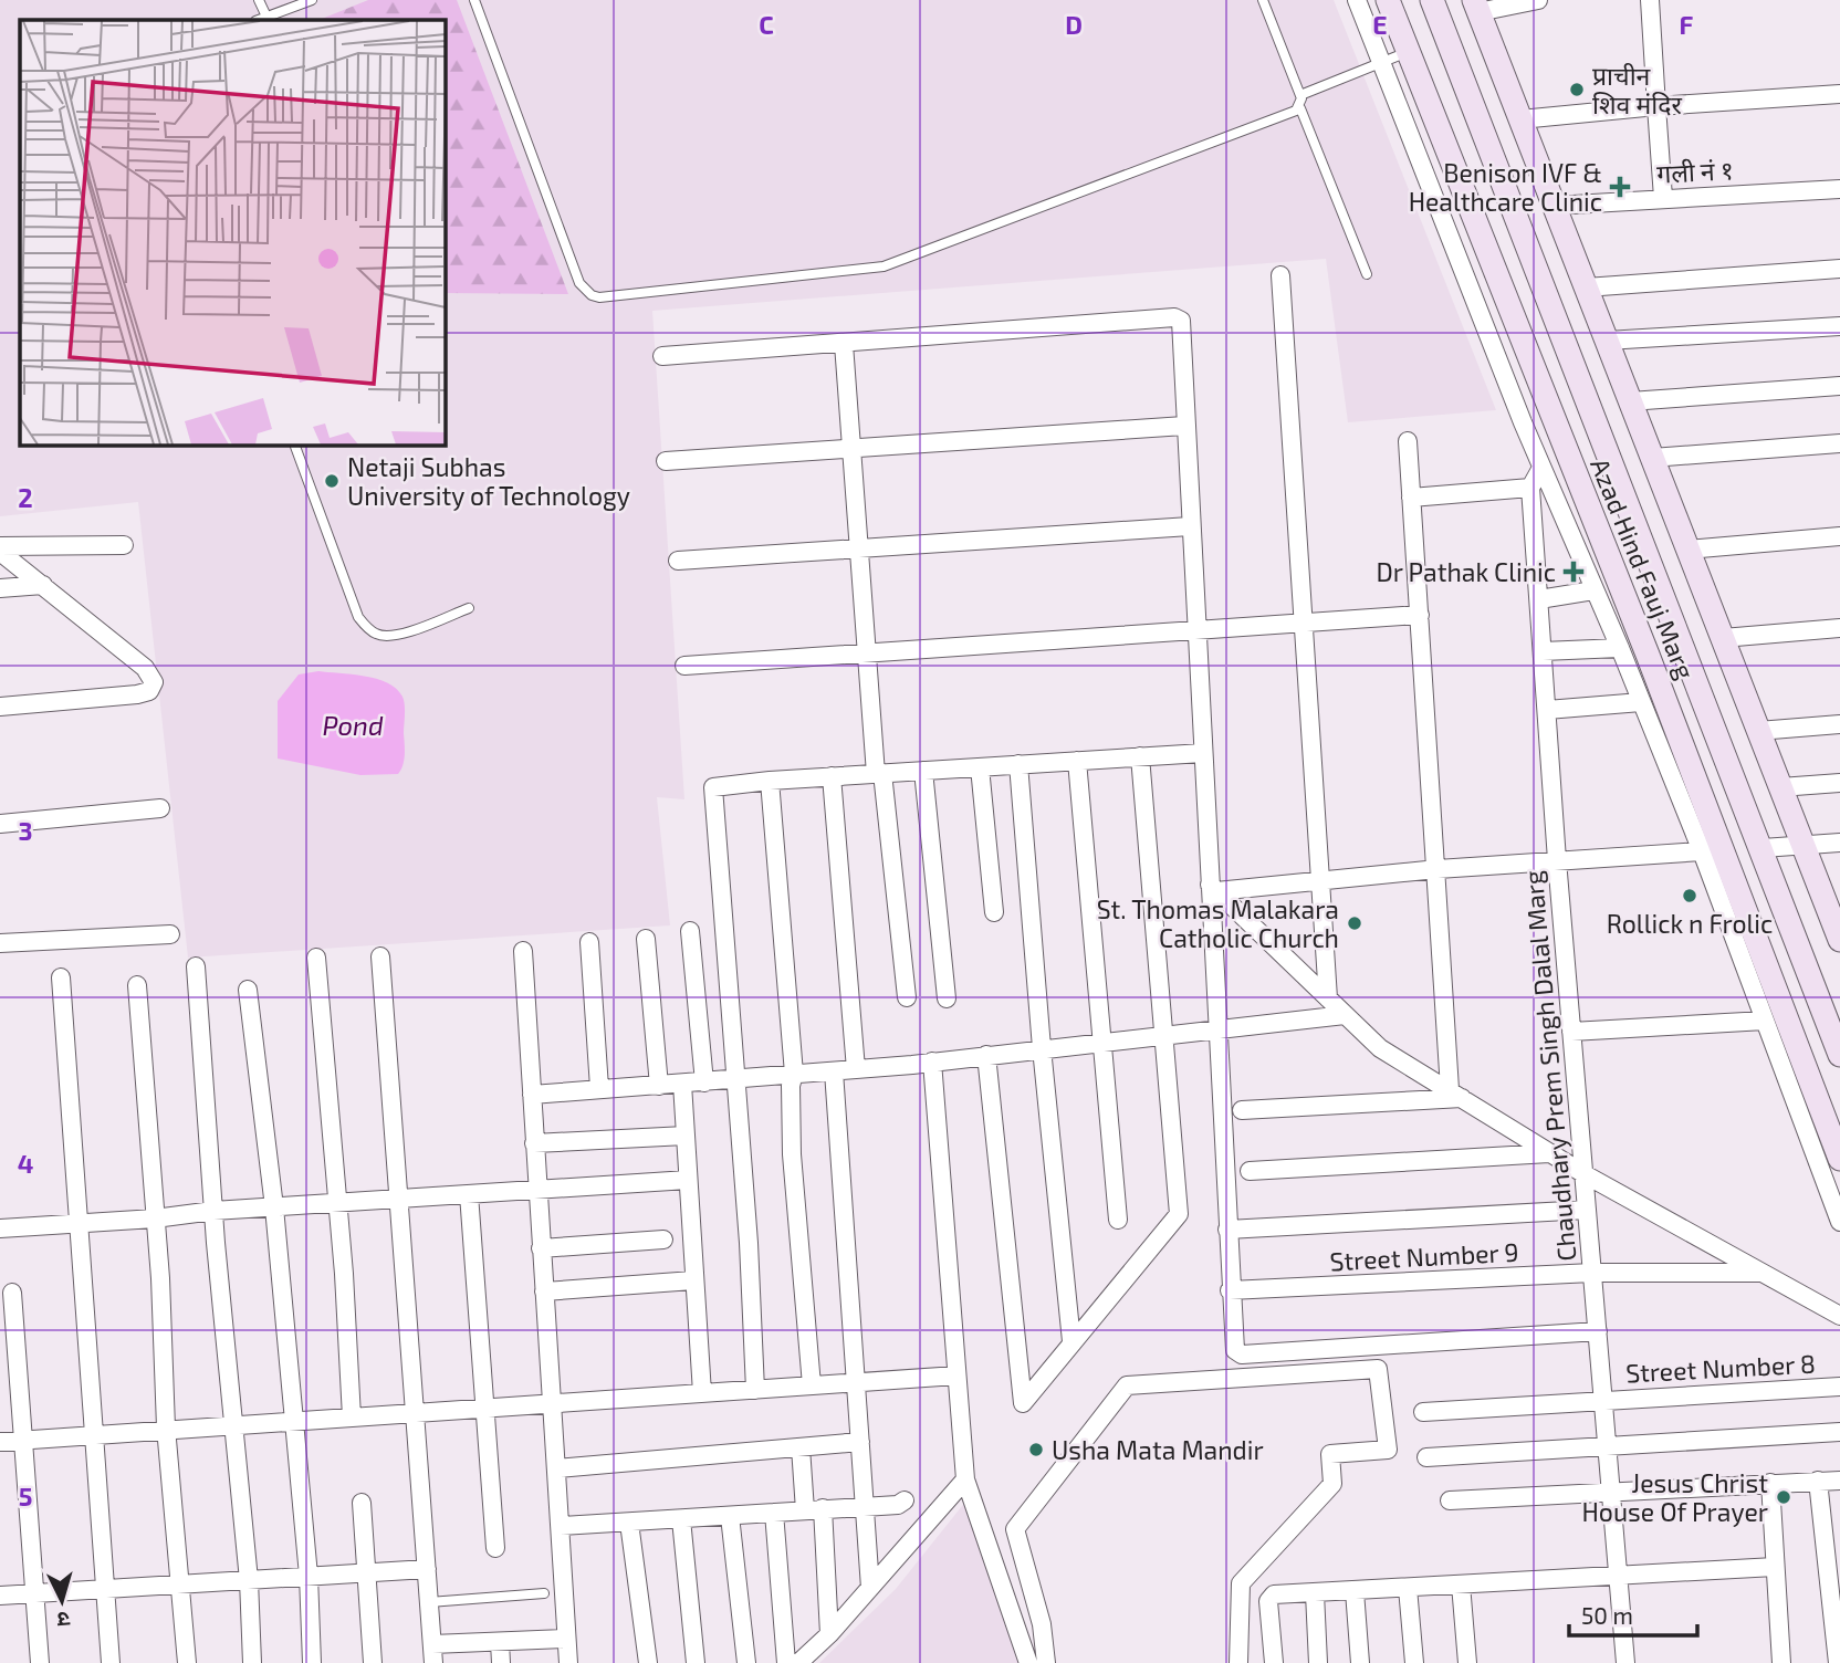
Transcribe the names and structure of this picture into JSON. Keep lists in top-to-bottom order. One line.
{"streets":{"main road":["Azad Hind Fauj Marg"],"street":["गली नं १","Chaudhary Prem Singh Dalal Marg","Street Number 9","Street Number 8"]},"crossings":[["Chaudhary Prem Singh Dalal Marg","Street Number 9"],["Chaudhary Prem Singh Dalal Marg","Street Number 8"]],"water":["Pond"],"places":{"other":["प्राचीन शिव मंदिर","Netaji Subhas University of Technology","Rollick n Frolic","St. Thomas Malakara Catholic Church","Usha Mata Mandir","Jesus Christ House Of Prayer"],"health":["Benison IVF & Healthcare Clinic","Dr Pathak Clinic"]},"scale_bar":"50 m","north":"bottom","grid":{"columns":["C","D","E","F"],"rows":["2","3","4","5"]}}
